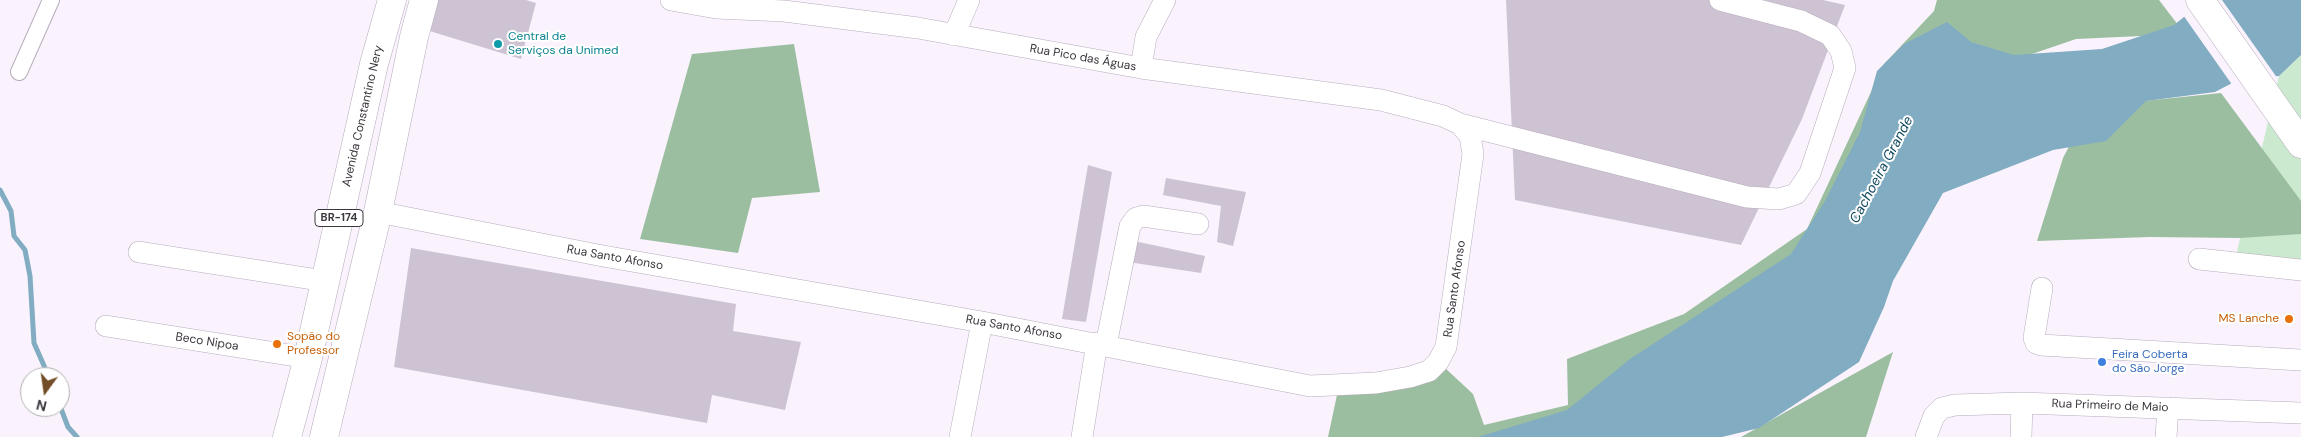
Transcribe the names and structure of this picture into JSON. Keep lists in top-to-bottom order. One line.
{"streets":{"highway":["Avenida Constantino Nery","BR-174"],"street":["Rua Pico das Águas","Rua Santo Afonso","Beco Nipoa","Rua Primeiro de Maio"]},"crossings":[["Rua Pico das Águas","Rua Santo Afonso"],["Avenida Constantino Nery","Beco Nipoa"],["BR-174","Rua Santo Afonso"]],"water":["Cachoeira Grande"],"places":["Central de Serviços da Unimed","MS Lanche","Sopão do Professor","Feira Coberta do São Jorge"],"north":"bottom"}
